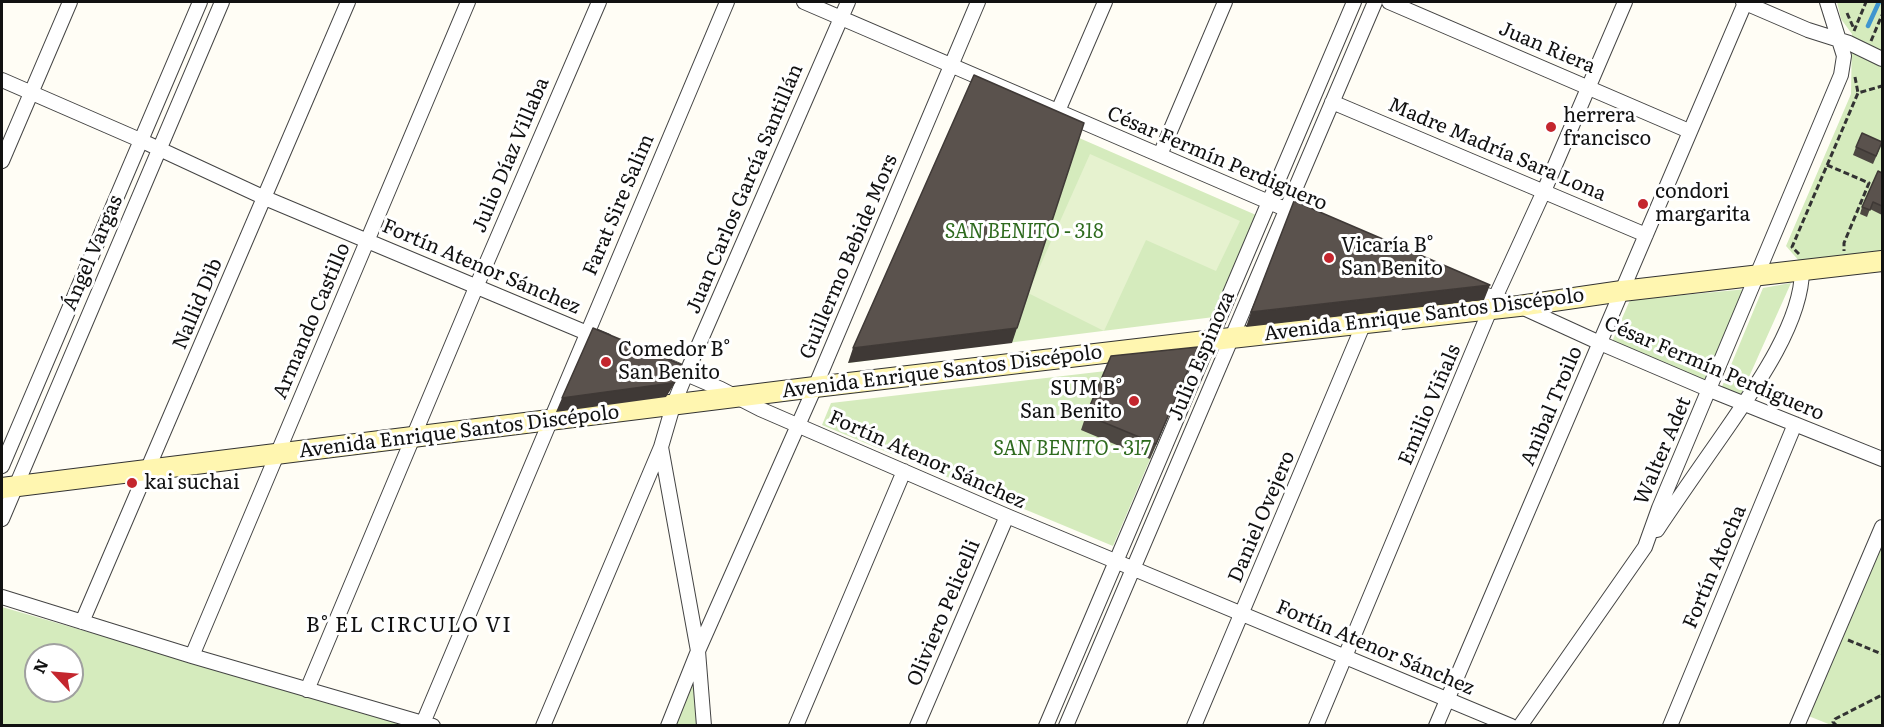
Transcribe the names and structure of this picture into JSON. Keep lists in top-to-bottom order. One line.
{"streets":{"main road":["Avenida Enrique Santos Discépolo"],"street":["Juan Riera","Madre Madría Sara Lona","Julio Díaz Villaba","César Fermín Perdiguero","Juan Carlos García Santillán","Farat Sire Salim","Ángel Vargas","Guillermo Bebide Mors","Fortín Atenor Sánchez","Nallid Dib","Armando Castillo","Julio Espinoza","Emilio Viñals","Anibal Troilo","Walter Adet","Daniel Ovejero","Fortín Atocha","Oliviero Pelicelli"]},"crossings":[["Juan Riera","Emilio Viñals"],["Juan Riera","Anibal Troilo"],["Madre Madría Sara Lona","Julio Espinoza"],["Madre Madría Sara Lona","Emilio Viñals"],["Madre Madría Sara Lona","Anibal Troilo"],["Julio Díaz Villaba","Fortín Atenor Sánchez"],["Julio Díaz Villaba","Avenida Enrique Santos Discépolo"],["César Fermín Perdiguero","Juan Carlos García Santillán"],["César Fermín Perdiguero","Guillermo Bebide Mors"],["César Fermín Perdiguero","Avenida Enrique Santos Discépolo"],["César Fermín Perdiguero","Julio Espinoza"],["César Fermín Perdiguero","Anibal Troilo"],["César Fermín Perdiguero","Walter Adet"],["César Fermín Perdiguero","Fortín Atocha"],["Juan Carlos García Santillán","Fortín Atenor Sánchez"],["Juan Carlos García Santillán","Avenida Enrique Santos Discépolo"],["Farat Sire Salim","Fortín Atenor Sánchez"],["Farat Sire Salim","Avenida Enrique Santos Discépolo"],["Ángel Vargas","Fortín Atenor Sánchez"],["Ángel Vargas","Avenida Enrique Santos Discépolo"],["Guillermo Bebide Mors","Fortín Atenor Sánchez"],["Guillermo Bebide Mors","Avenida Enrique Santos Discépolo"],["Fortín Atenor Sánchez","Nallid Dib"],["Fortín Atenor Sánchez","Avenida Enrique Santos Discépolo"],["Fortín Atenor Sánchez","Armando Castillo"],["Fortín Atenor Sánchez","Julio Espinoza"],["Fortín Atenor Sánchez","Emilio Viñals"],["Fortín Atenor Sánchez","Anibal Troilo"],["Fortín Atenor Sánchez","Daniel Ovejero"],["Fortín Atenor Sánchez","Oliviero Pelicelli"],["Nallid Dib","Avenida Enrique Santos Discépolo"],["Avenida Enrique Santos Discépolo","Armando Castillo"],["Avenida Enrique Santos Discépolo","Julio Espinoza"],["Avenida Enrique Santos Discépolo","Emilio Viñals"],["Avenida Enrique Santos Discépolo","Anibal Troilo"],["Avenida Enrique Santos Discépolo","Walter Adet"],["Avenida Enrique Santos Discépolo","Daniel Ovejero"]],"districts":["B° EL CIRCULO VI"],"parks":["SAN BENITO - 318","SAN BENITO - 317"],"places":["herrera francisco","condori margarita","Vicaría B° San Benito","Comedor B° San Benito","SUM B° San Benito","kai suchai"],"north":"top left"}
